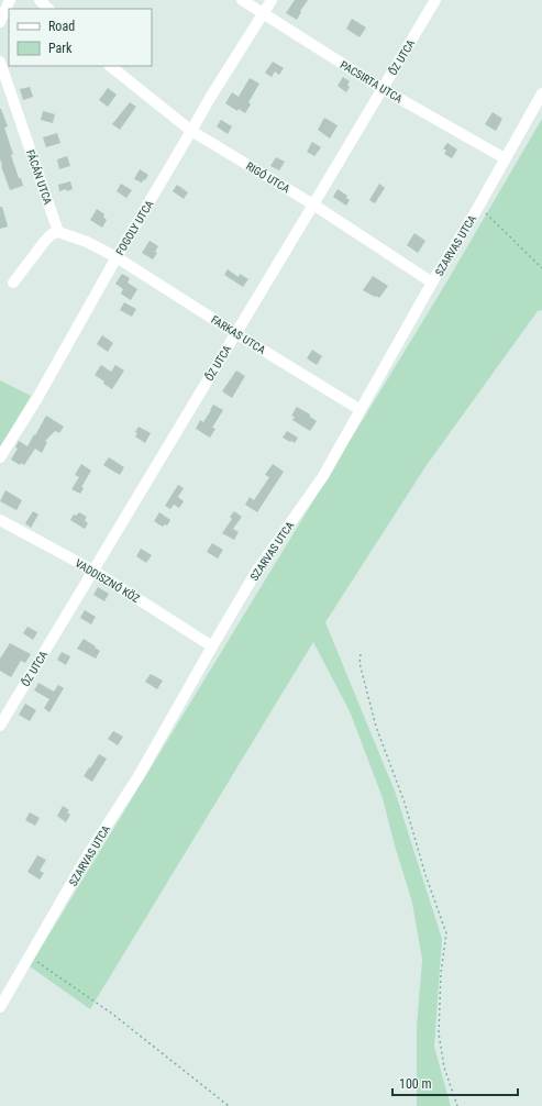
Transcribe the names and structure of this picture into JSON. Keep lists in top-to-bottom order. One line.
{"streets":{"street":["ŐZ UTCA","PACSIRTA UTCA","FÁCÁN UTCA","RIGÓ UTCA","FOGOLY UTCA","SZARVAS UTCA","FARKAS UTCA","VADDISZNÓ KÖZ"]},"crossings":[["ŐZ UTCA","PACSIRTA UTCA"],["ŐZ UTCA","RIGÓ UTCA"],["ŐZ UTCA","FARKAS UTCA"],["ŐZ UTCA","VADDISZNÓ KÖZ"],["PACSIRTA UTCA","FOGOLY UTCA"],["PACSIRTA UTCA","SZARVAS UTCA"],["RIGÓ UTCA","FOGOLY UTCA"],["RIGÓ UTCA","SZARVAS UTCA"],["FOGOLY UTCA","FARKAS UTCA"],["SZARVAS UTCA","FARKAS UTCA"],["SZARVAS UTCA","VADDISZNÓ KÖZ"]],"legend":["Road","Park"],"scale_bar":"100 m"}
